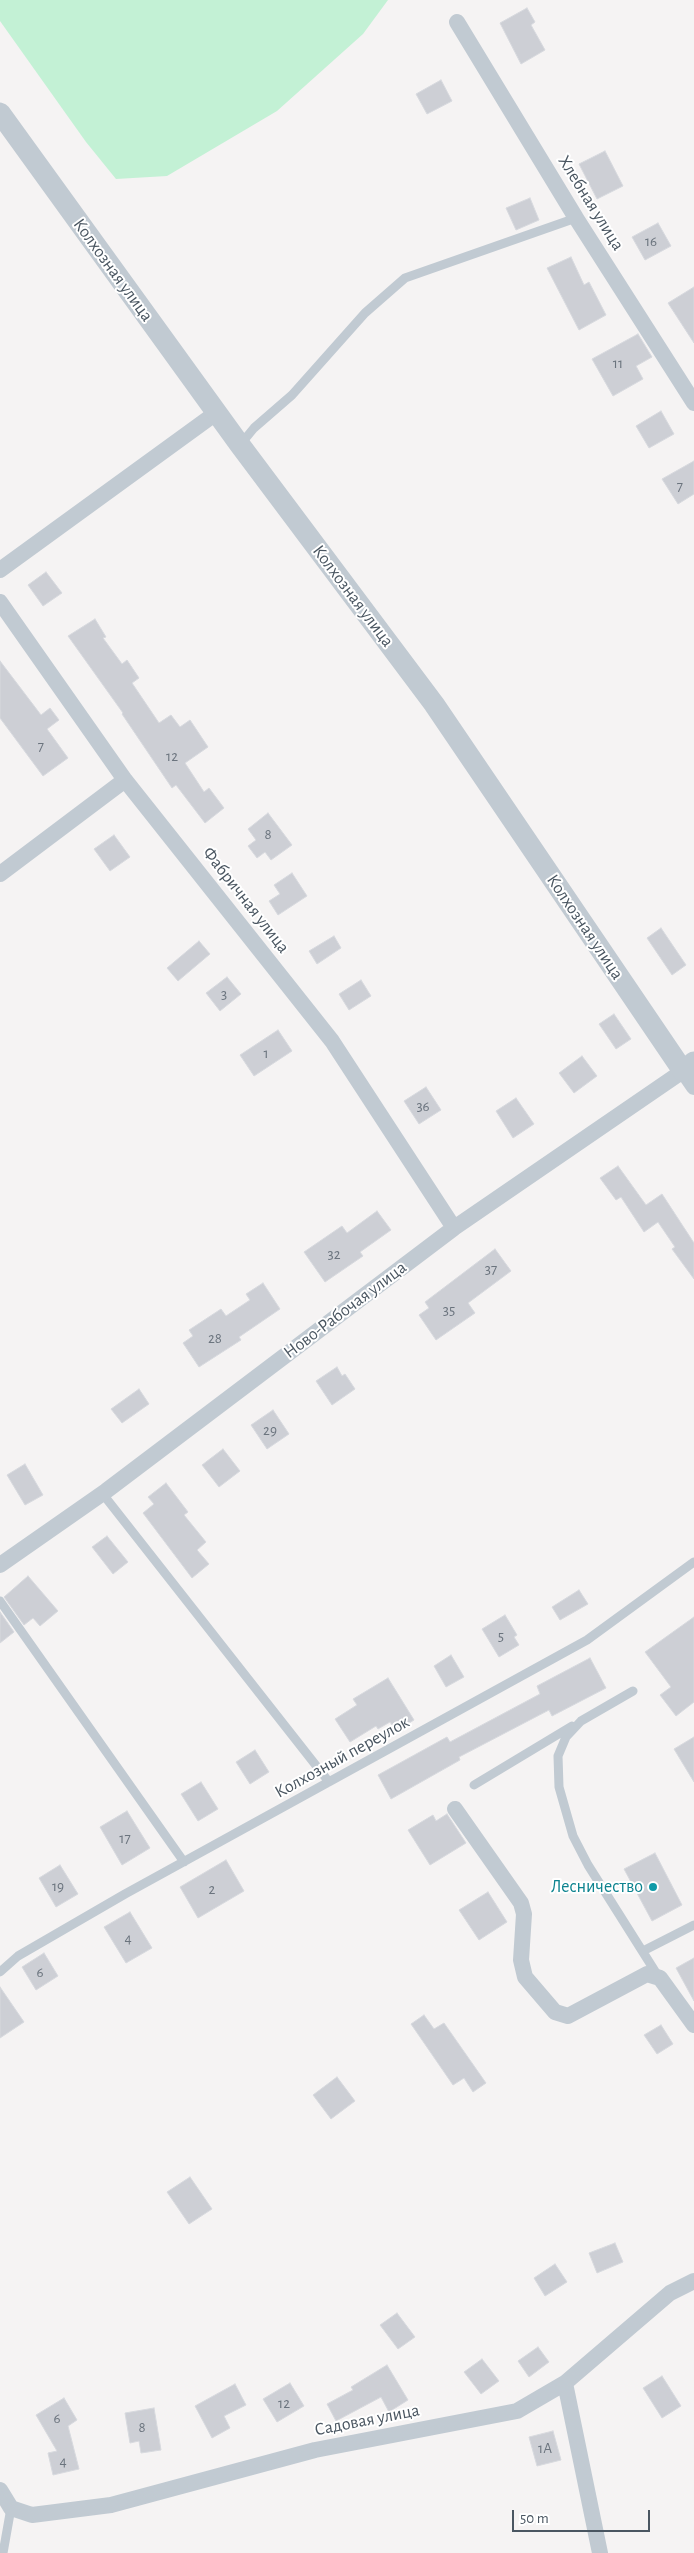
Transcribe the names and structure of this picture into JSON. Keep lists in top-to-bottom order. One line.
{"streets":{"street":["Хлебная улица","Колхозная улица","Фабричная улица","Ново-Рабочая улица","Садовая улица"],"lane":["Колхозный переулок"]},"crossings":[["Колхозная улица","Ново-Рабочая улица"],["Фабричная улица","Ново-Рабочая улица"]],"places":["Лесничество"],"house_numbers":["16","11","7","7","12","8","3","1","36","32","37","35","28","29","5","17","19","2","4","6","12","6","8","1А","4"],"scale_bar":"50 m"}
